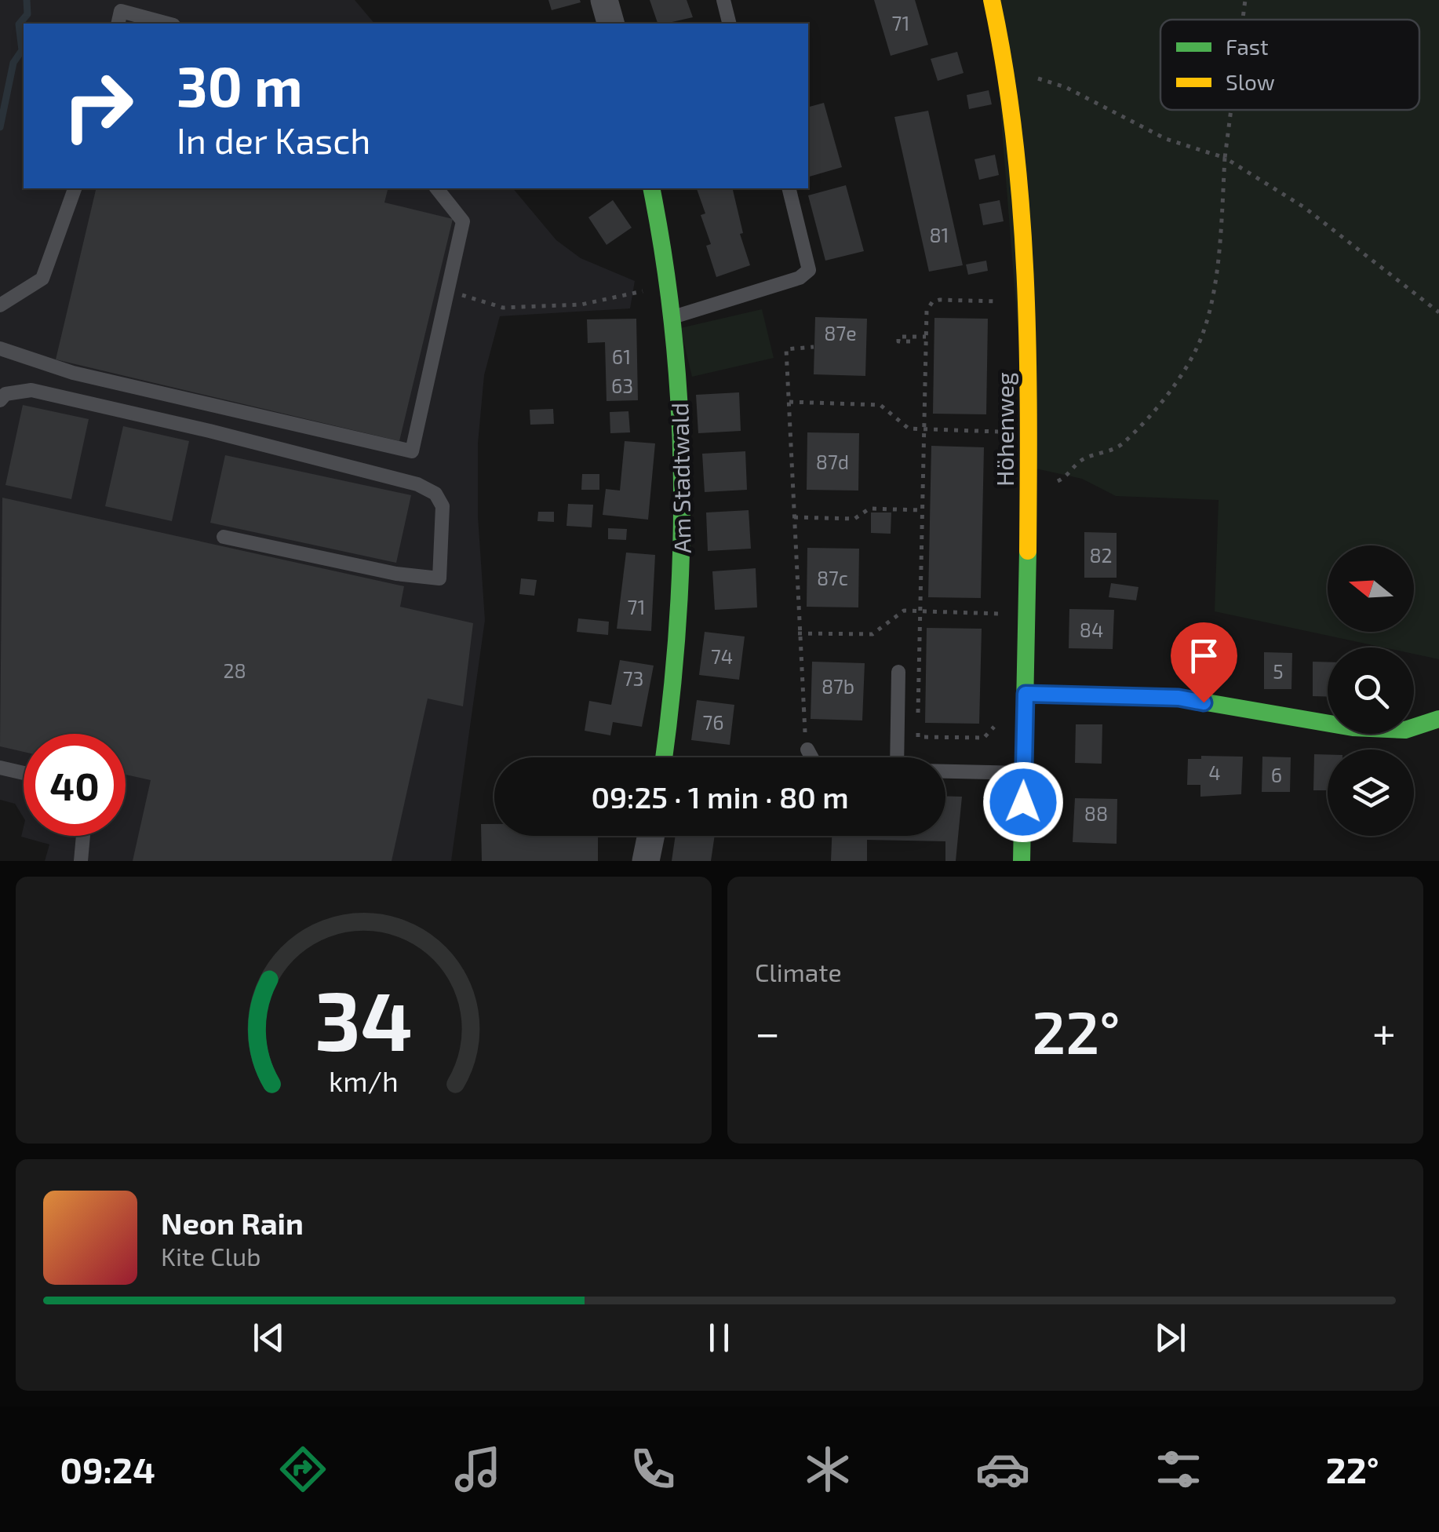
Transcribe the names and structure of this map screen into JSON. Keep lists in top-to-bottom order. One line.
{"streets":{"street":["Höhenweg","Am Stadtwald"]},"house_numbers":["71","81","87e","61","63","87d","82","87c","71","84","74","28","5","73","87b","76","4","6","88"],"legend":["Fast","Slow"],"north":"left","page":{"turn":["30 m","In der Kasch"],"limit":"40","trip":"09:25 · 1 min · 80 m","tile":"Climate","heat":["−","22°","+"],"song":["Neon Rain","Kite Club"],"tabs":["09:24","22°"],"gauge":["34","km/h"]}}
